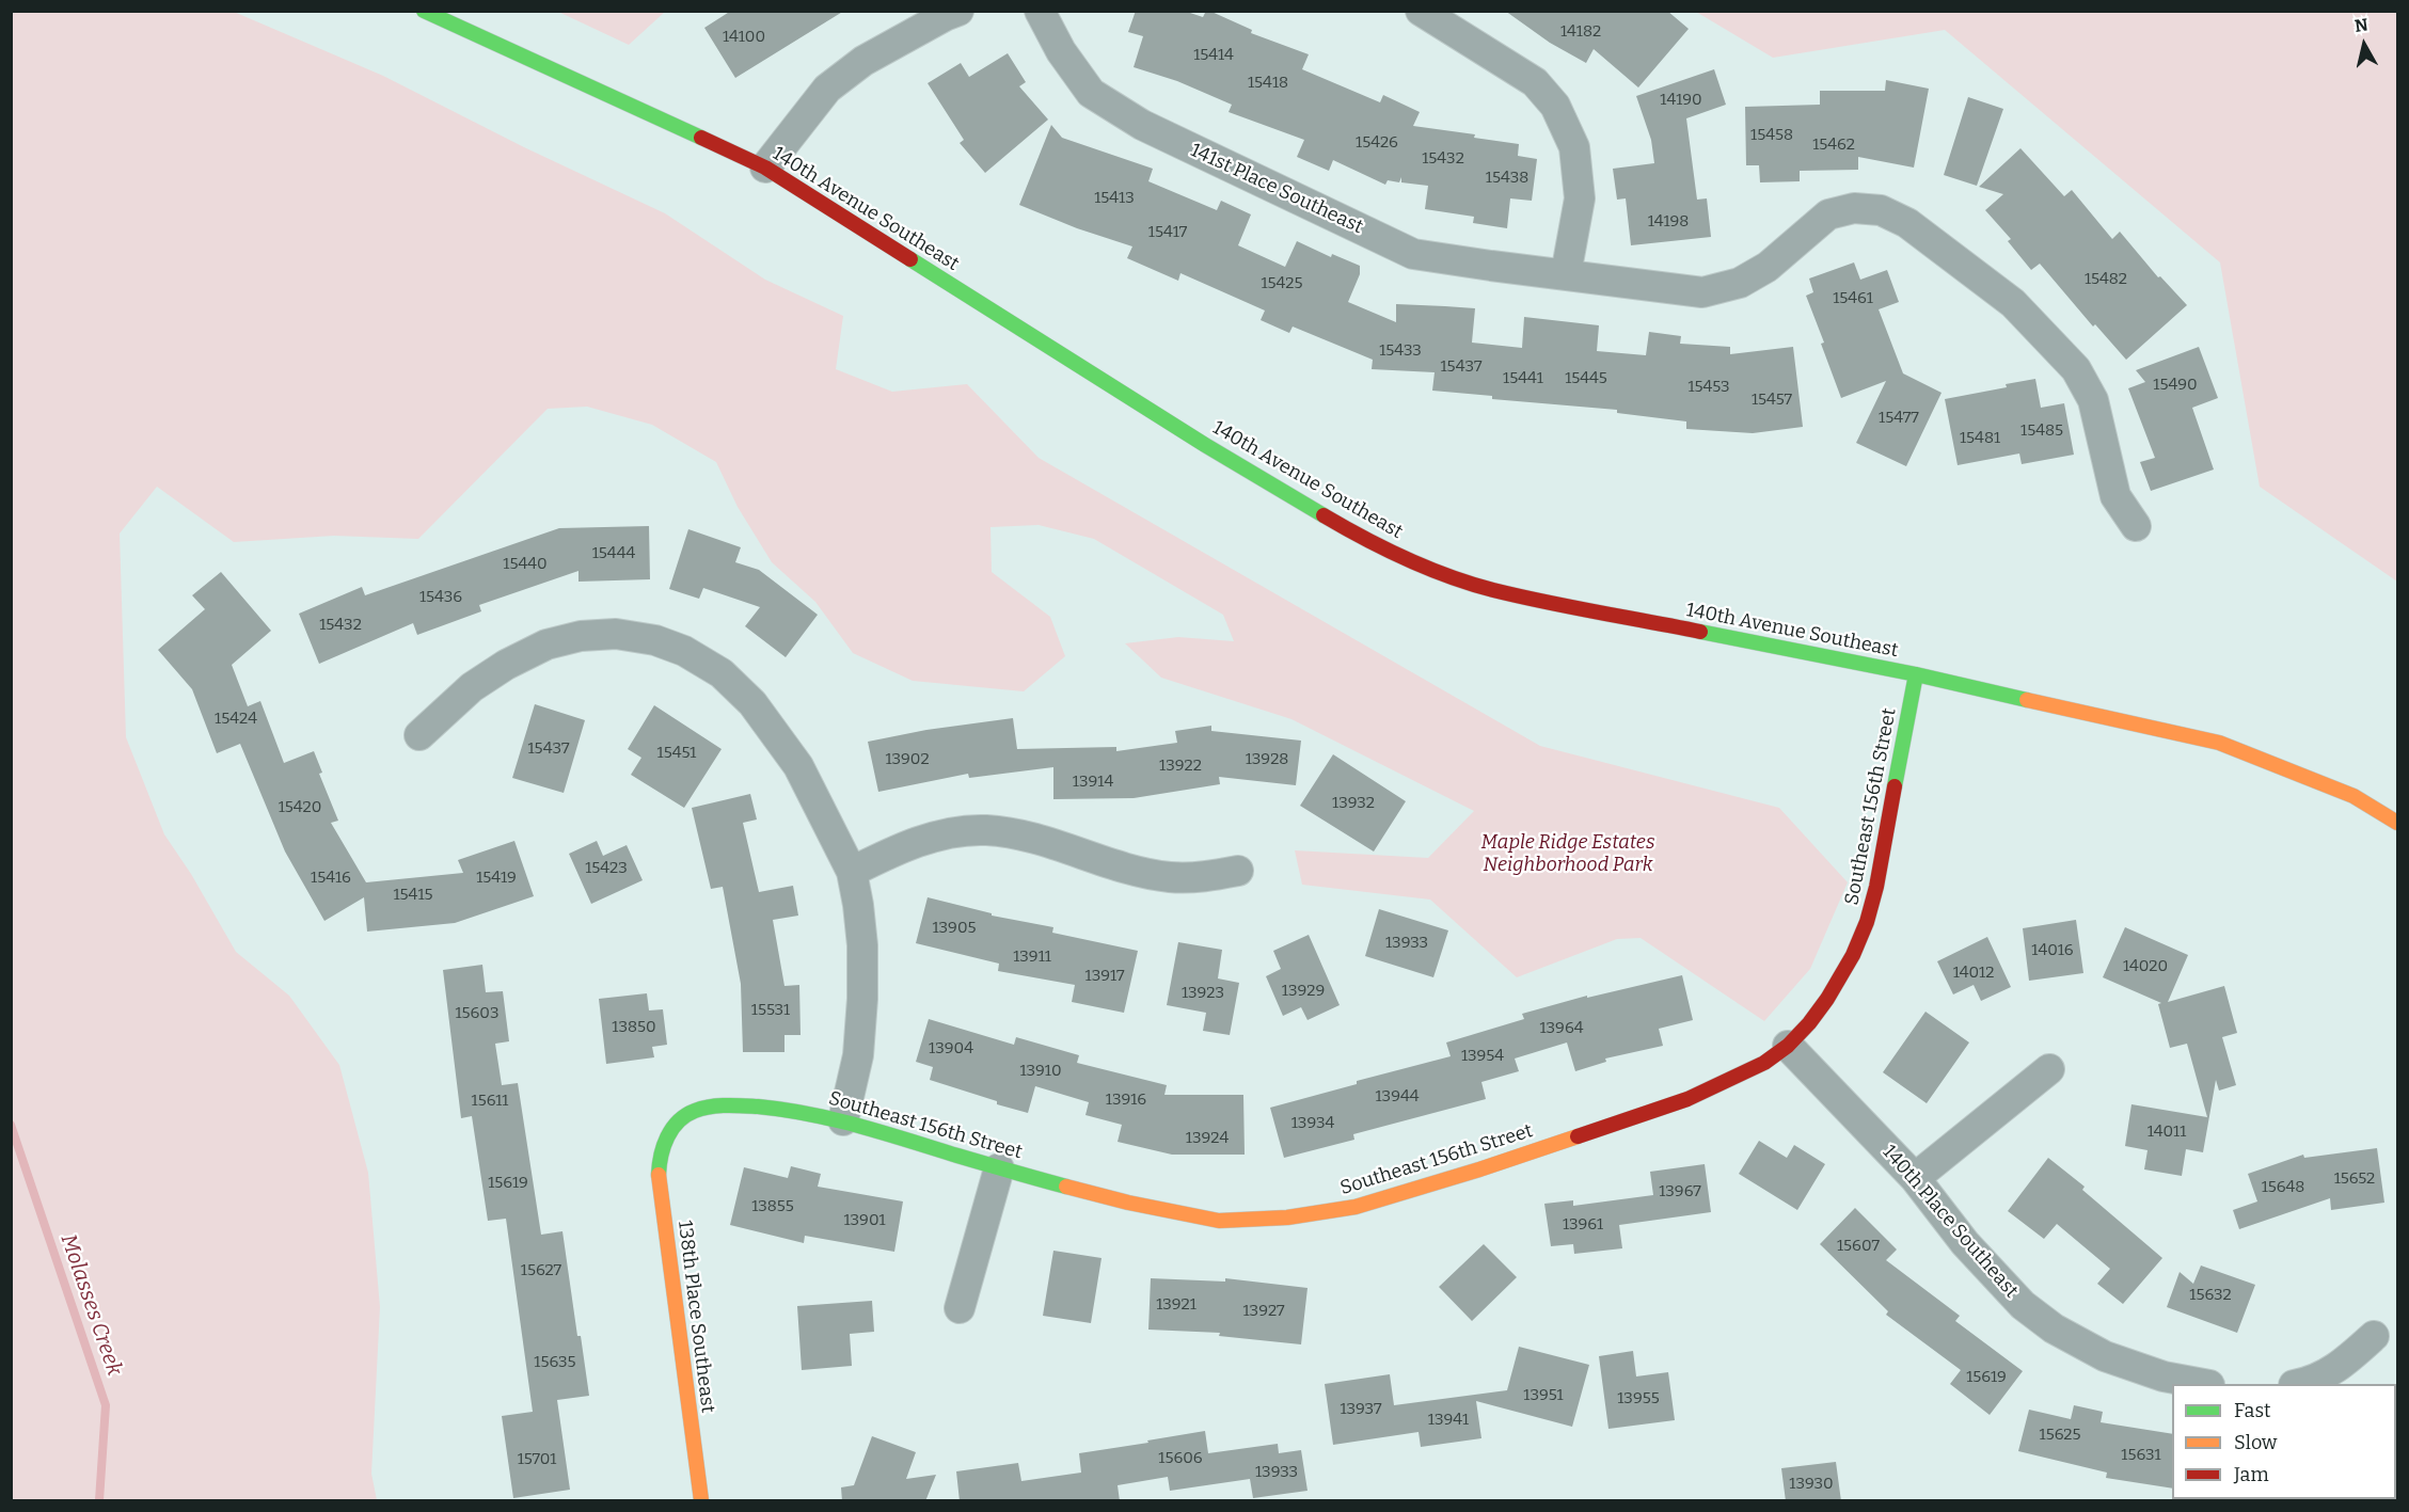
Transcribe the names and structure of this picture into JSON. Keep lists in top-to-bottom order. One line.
{"streets":{"main road":["140th Avenue Southeast","Southeast 156th Street","138th Place Southeast"],"street":["141st Place Southeast","140th Place Southeast"]},"crossings":[["140th Avenue Southeast","Southeast 156th Street"],["Southeast 156th Street","140th Place Southeast"],["Southeast 156th Street","138th Place Southeast"]],"water":["Molasses Creek"],"parks":["Maple Ridge Estates Neighborhood Park"],"house_numbers":["14182","14100","15414","15418","14190","15458","15426","15462","15432","15438","15413","14198","15417","15482","15425","15461","15433","15437","15441","15445","15490","15453","15457","15477","15485","15481","15444","15440","15436","15432","15424","15437","15451","13902","13928","13922","13914","13932","15420","15423","15416","15419","15415","13905","13933","14016","13911","14020","14012","13917","13929","13923","15531","15603","13850","13964","13904","13954","13910","13944","13916","15611","13934","14011","13924","15652","15619","15648","13967","13855","13901","13961","15607","15627","15632","13921","13927","15635","15619","13951","13955","13937","13941","15625","15631","15606","15701","13933","13930"],"legend":["Fast","Slow","Jam"],"north":"top"}
